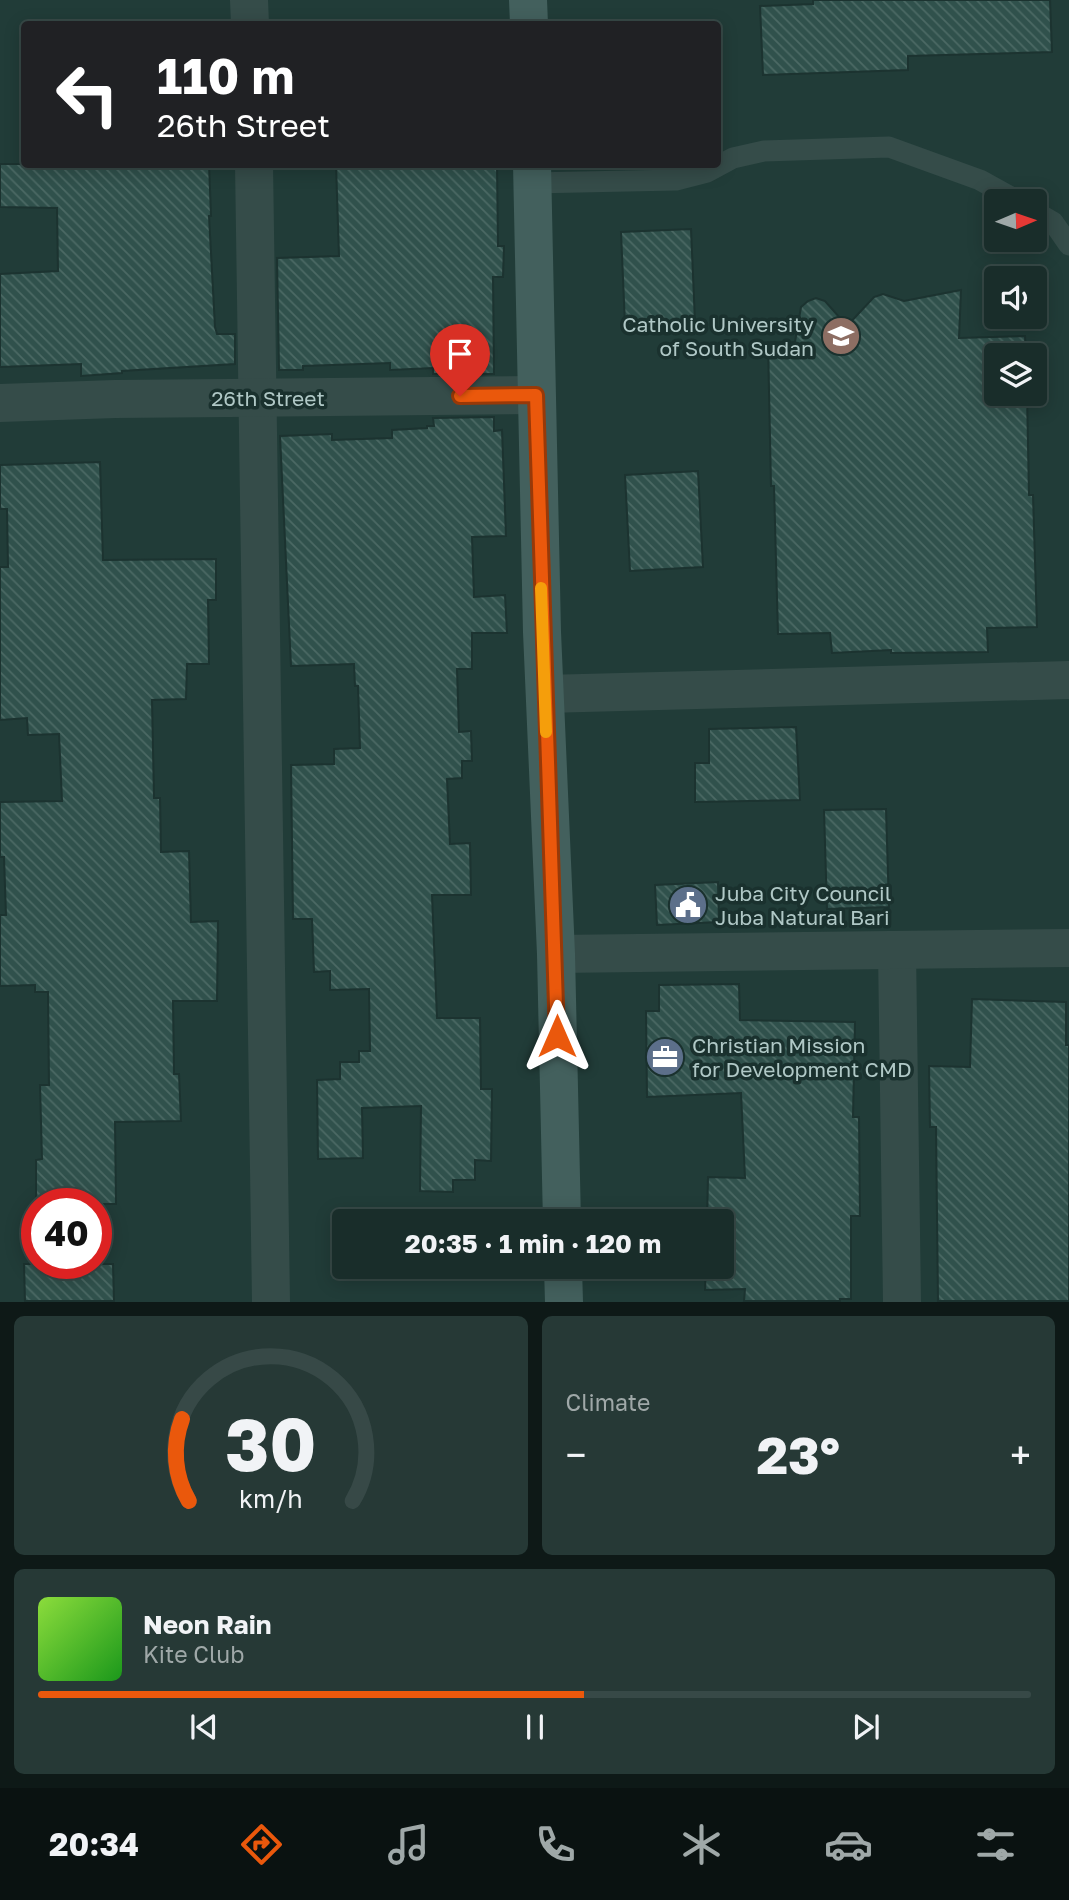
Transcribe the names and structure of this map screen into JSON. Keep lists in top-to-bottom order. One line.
{"streets":{"street":["26th Street"]},"places":{"school or university":["Catholic University of South Sudan"],"public building":["Juba City Council Juba Natural Bari"],"office":["Christian Mission for Development CMD"]},"north":"right","page":{"turn":["110 m","26th Street"],"limit":"40","trip":"20:35 · 1 min · 120 m","tile":"Climate","heat":["−","23°","+"],"song":["Neon Rain","Kite Club"],"tabs":"20:34","gauge":["30","km/h"]}}
